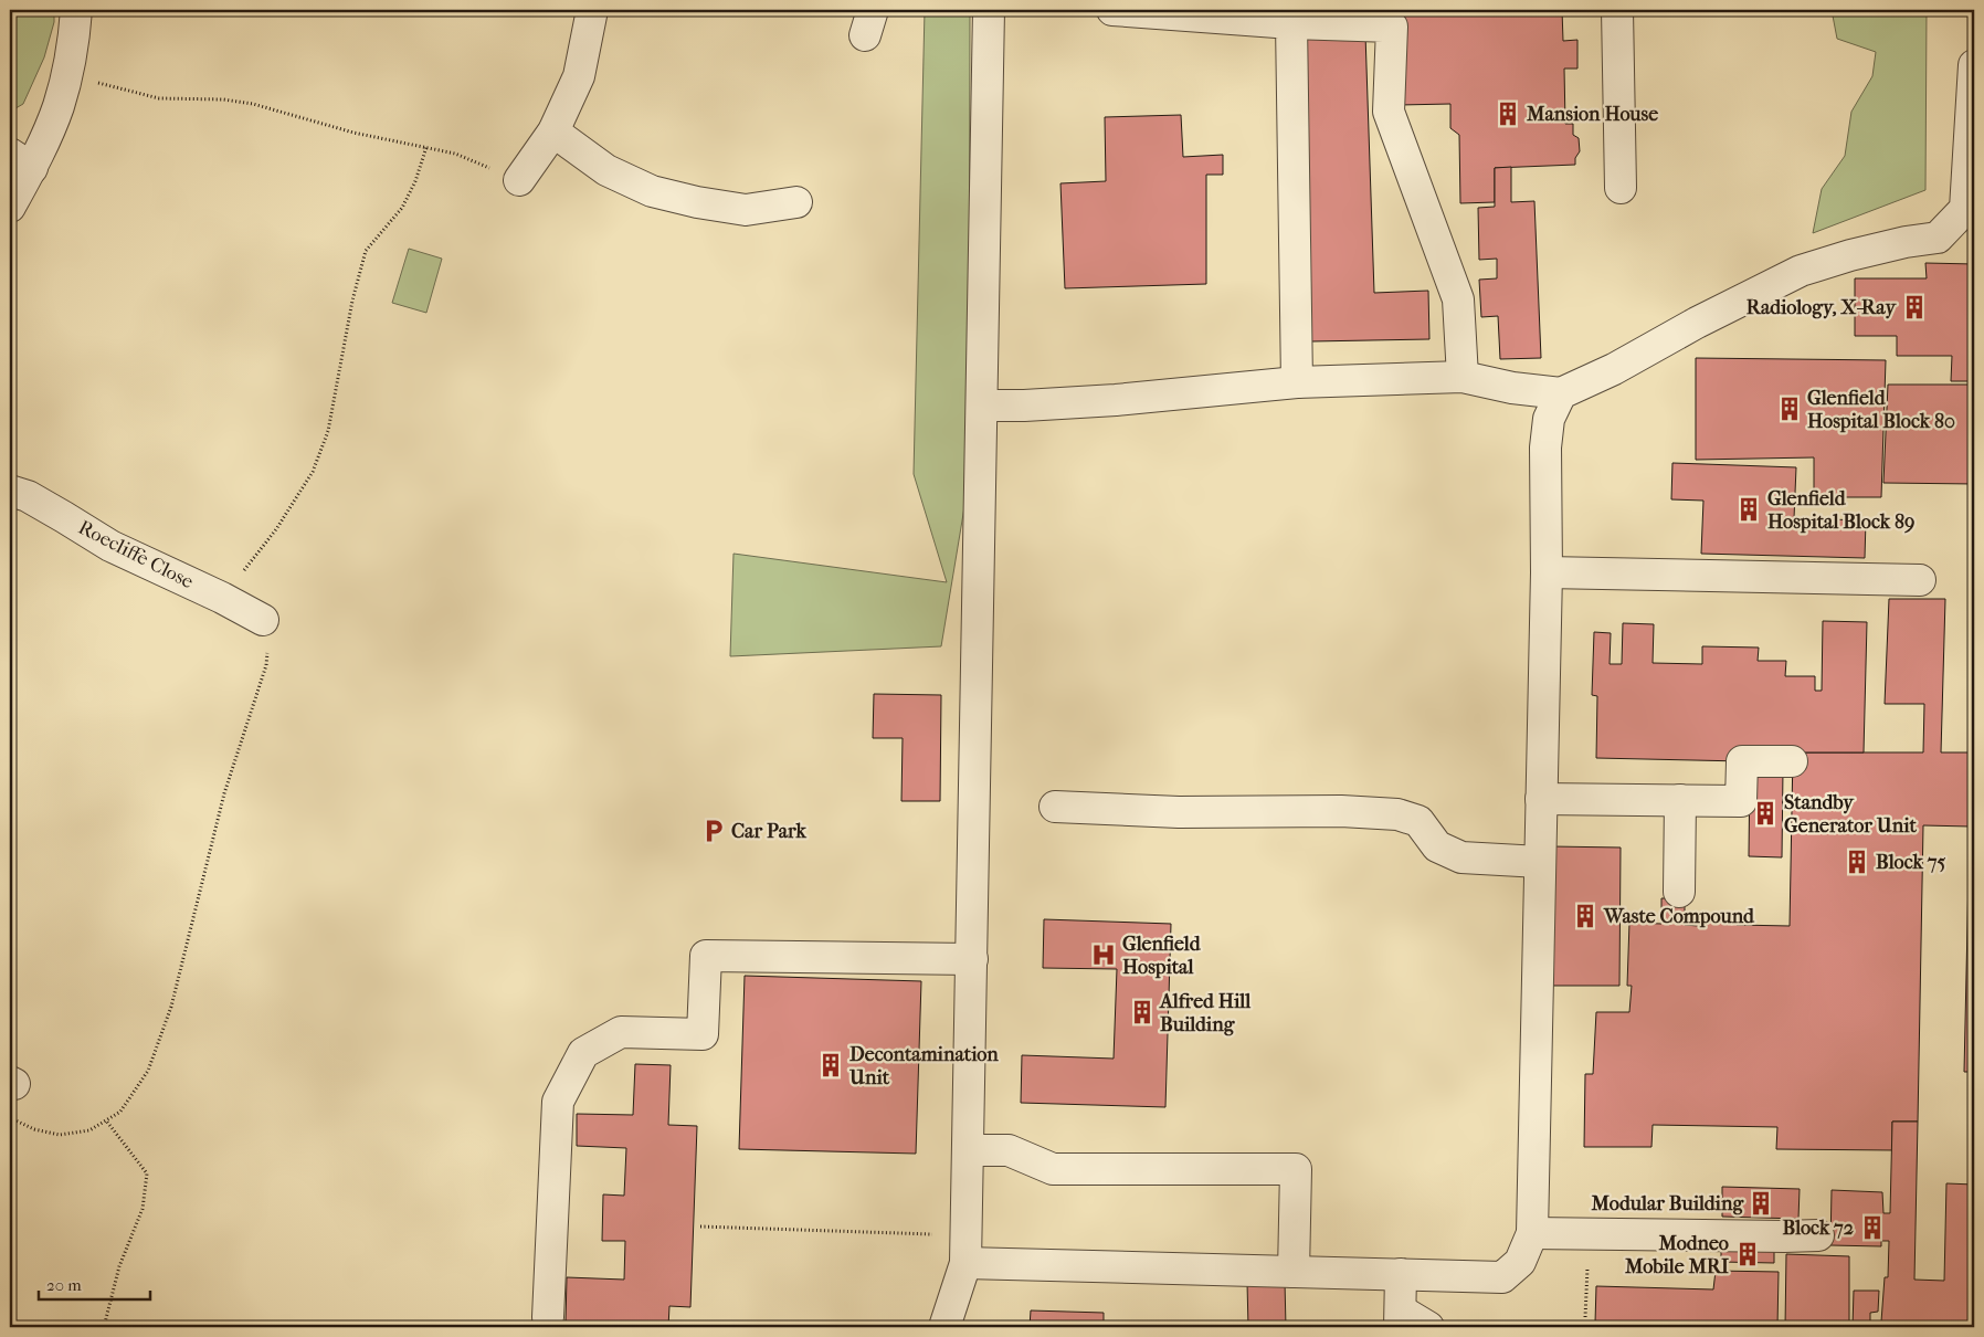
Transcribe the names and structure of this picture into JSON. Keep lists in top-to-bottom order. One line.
{"streets":{"street":["Roecliffe Close"]},"places":{"building":["Mansion House","Radiology, X-Ray","Glenfield Hospital Block 80","Glenfield Hospital Block 89","Standby Generator Unit","Block 75","Waste Compound","Alfred Hill Building","Decontamination Unit","Modular Building","Block 72","Modneo Mobile MRI"],"parking":["Car Park"],"hospital":["Glenfield Hospital"]},"scale_bar":"20 m"}
